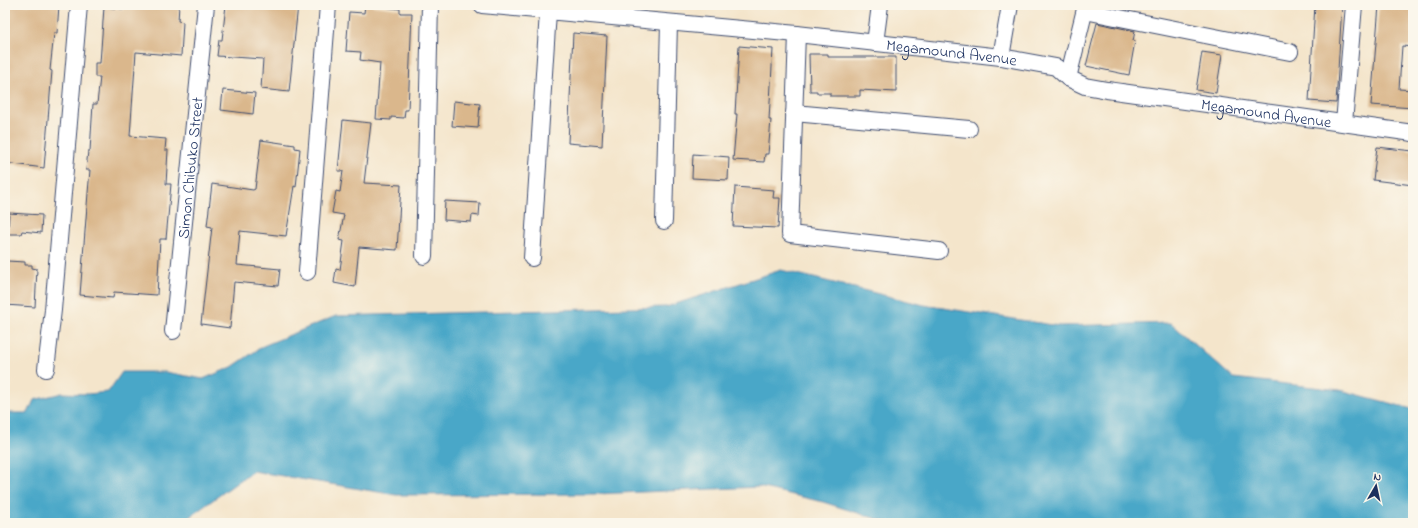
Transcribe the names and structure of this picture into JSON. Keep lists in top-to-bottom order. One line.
{"streets":{"street":["Megamound Avenue","Simon Chibuko Street"]},"north":"top"}
